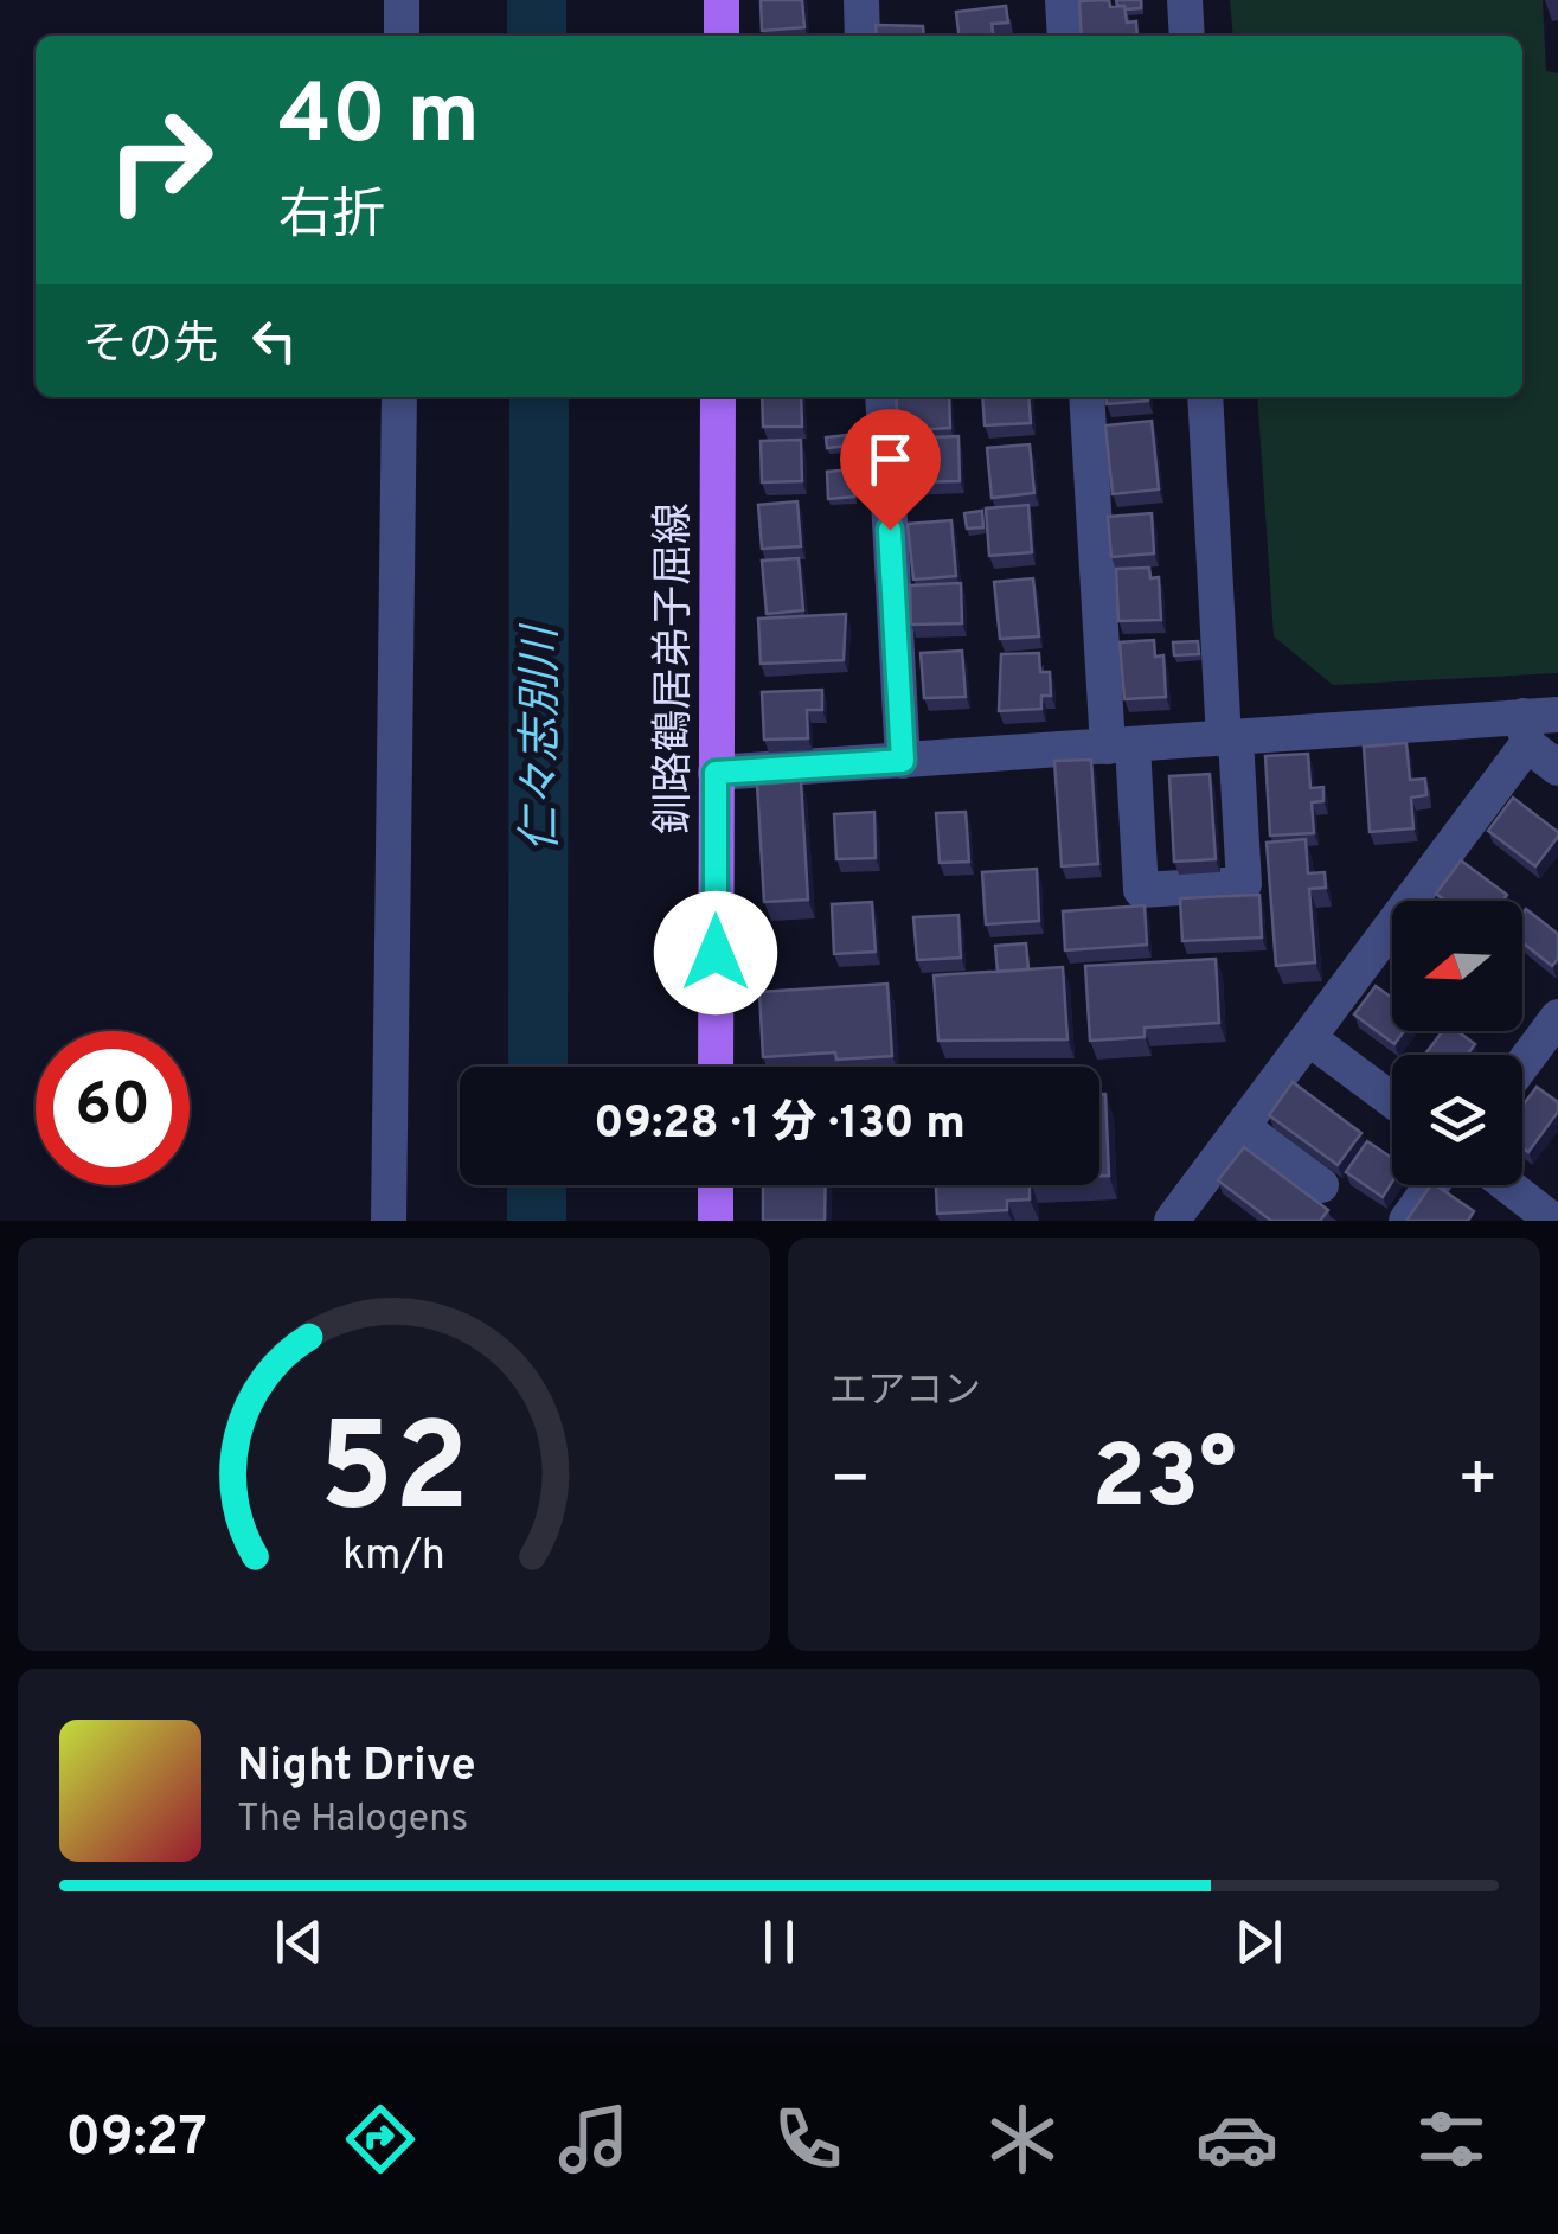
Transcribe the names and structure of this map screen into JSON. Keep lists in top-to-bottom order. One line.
{"streets":{"main road":["釧路鶴居弟子屈線"]},"water":["仁々志別川"],"north":"left","page":{"turn":["40 m","右折"],"then":"その先","limit":"60","trip":"09:28 · 1 分 · 130 m","tile":"エアコン","heat":["−","23°","+"],"song":["Night Drive","The Halogens"],"tabs":"09:27","gauge":["52","km/h"]}}
